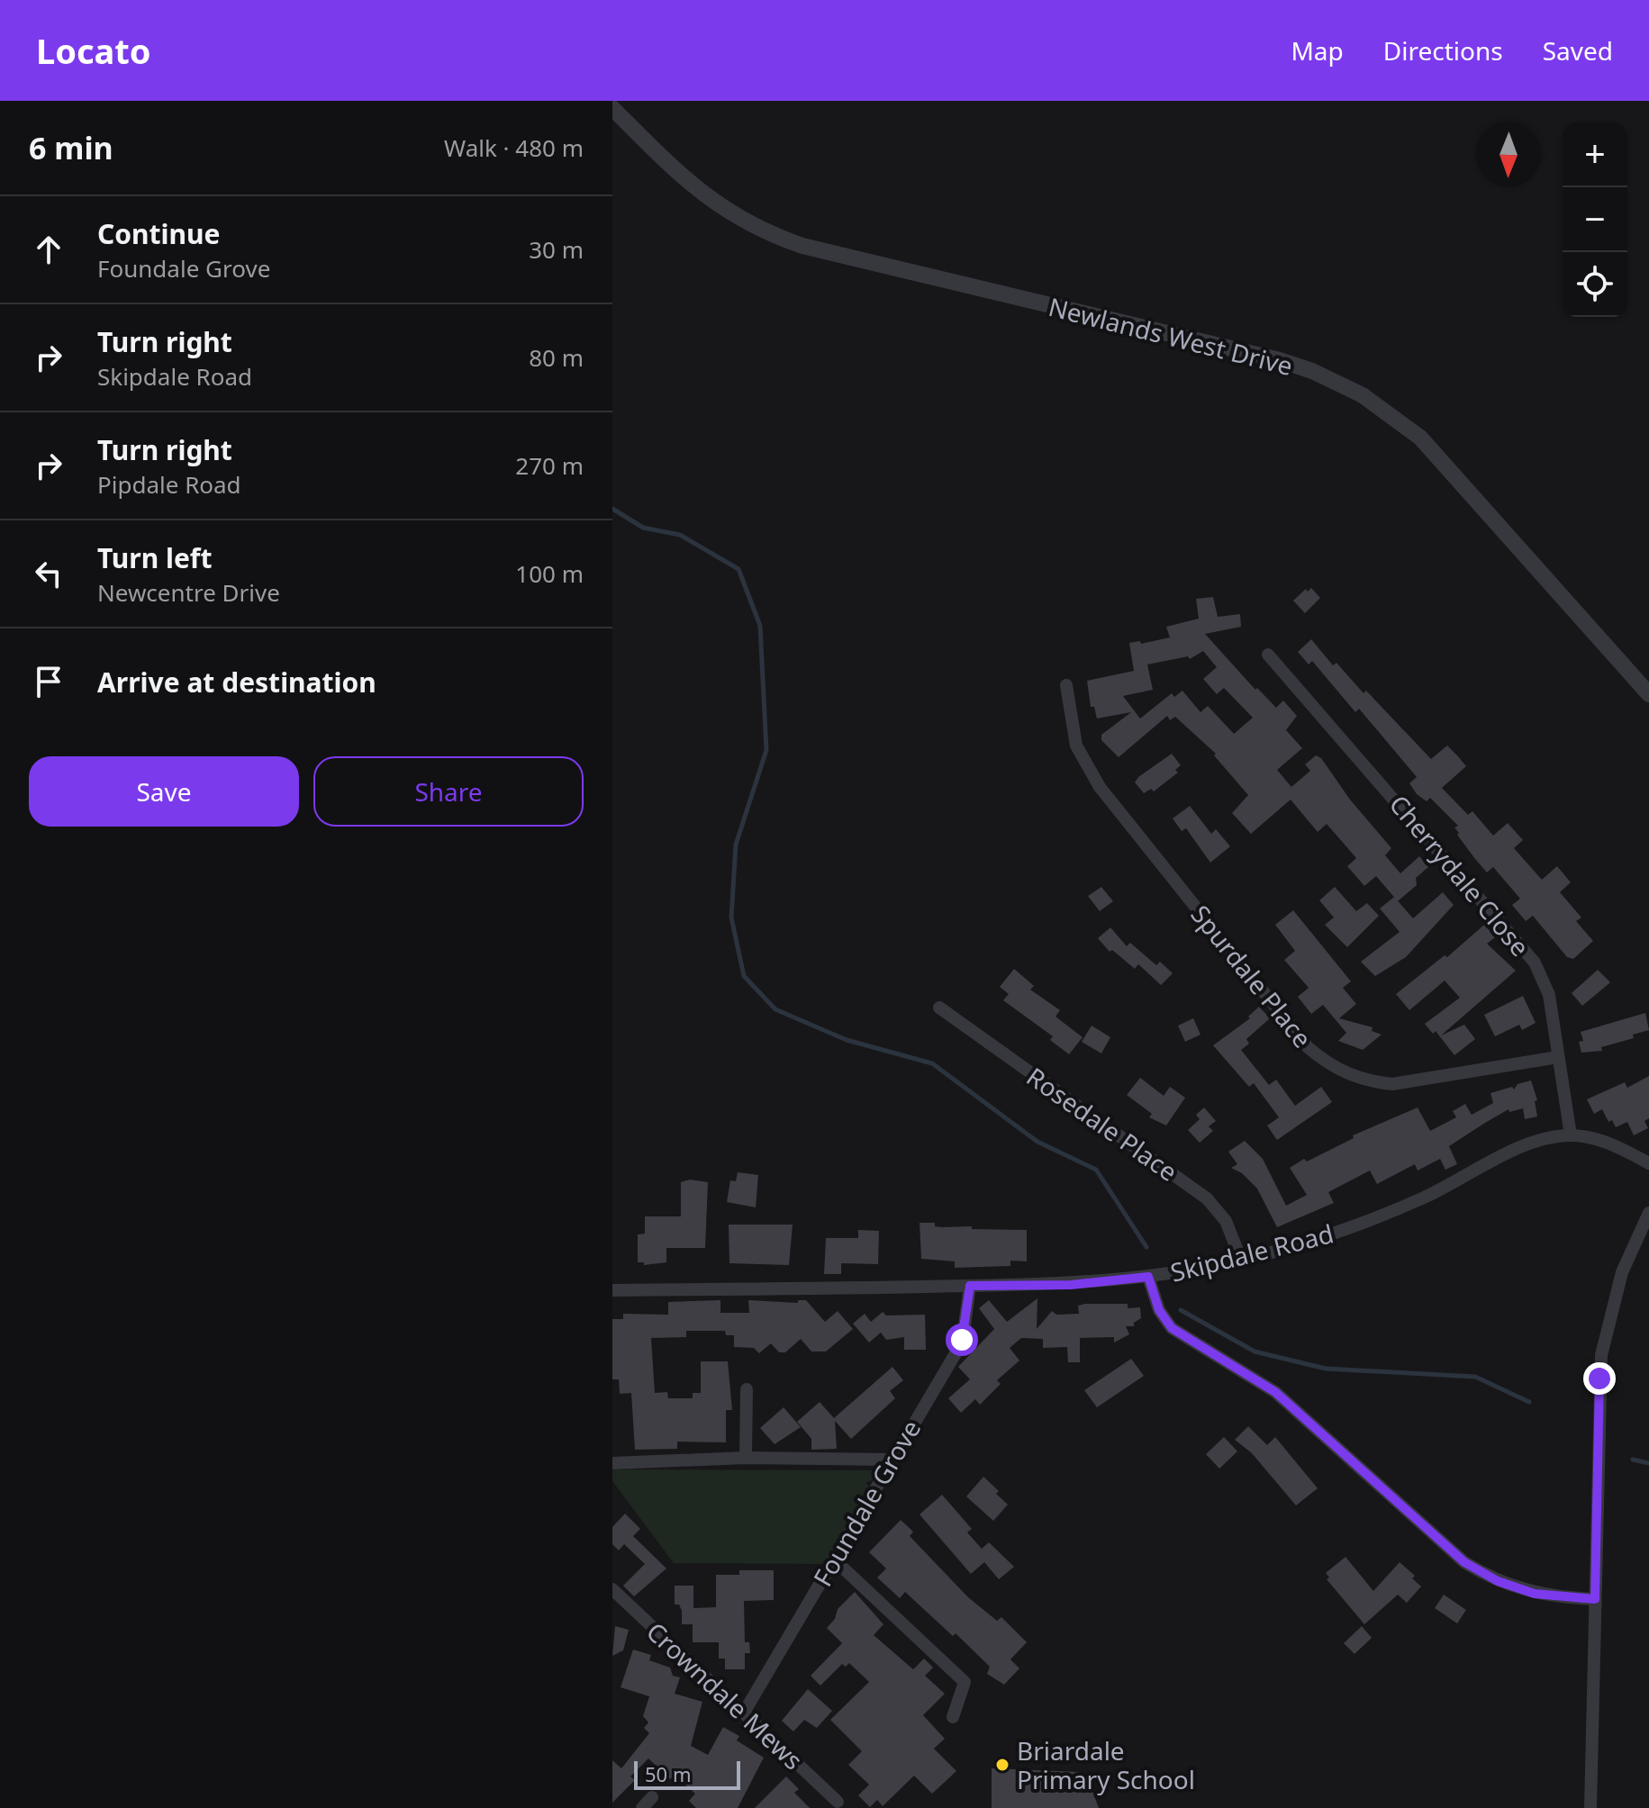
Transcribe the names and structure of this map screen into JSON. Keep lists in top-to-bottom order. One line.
{"streets":{"street":["Newlands West Drive","Cherrydale Close","Spurdale Place","Rosedale Place","Skipdale Road","Foundale Grove","Crowndale Mews"]},"crossings":[["Cherrydale Close","Spurdale Place"],["Cherrydale Close","Skipdale Road"],["Rosedale Place","Skipdale Road"],["Skipdale Road","Foundale Grove"],["Foundale Grove","Crowndale Mews"]],"places":["Briardale Primary School"],"scale_bar":"50 m","north":"bottom","page":{"header":"Locato","nav":["Map","Directions","Saved"],"heading":["6 min","Walk · 480 m"],"map_buttons":["+","−"],"list":[["Continue","Foundale Grove","30 m"],["Turn right","Skipdale Road","80 m"],["Turn right","Pipdale Road","270 m"],["Turn left","Newcentre Drive","100 m"],"Arrive at destination"],"buttons":["Save","Share"],"scale":"50 m"}}
